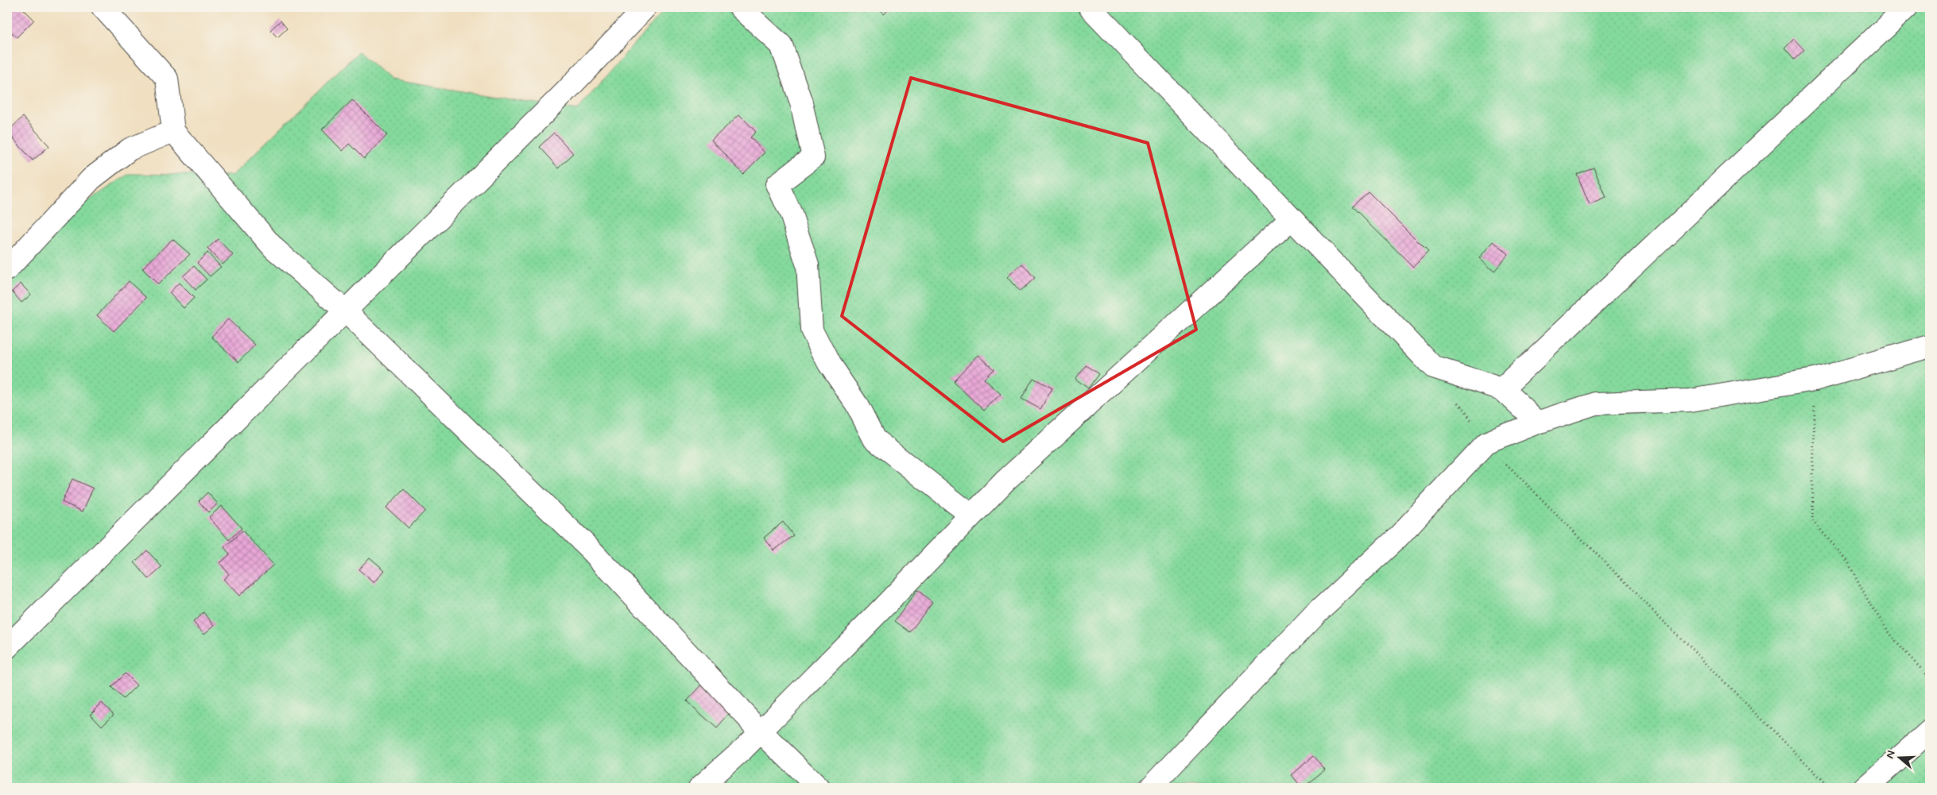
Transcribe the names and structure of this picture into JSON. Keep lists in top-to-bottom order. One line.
{"north":"left"}
